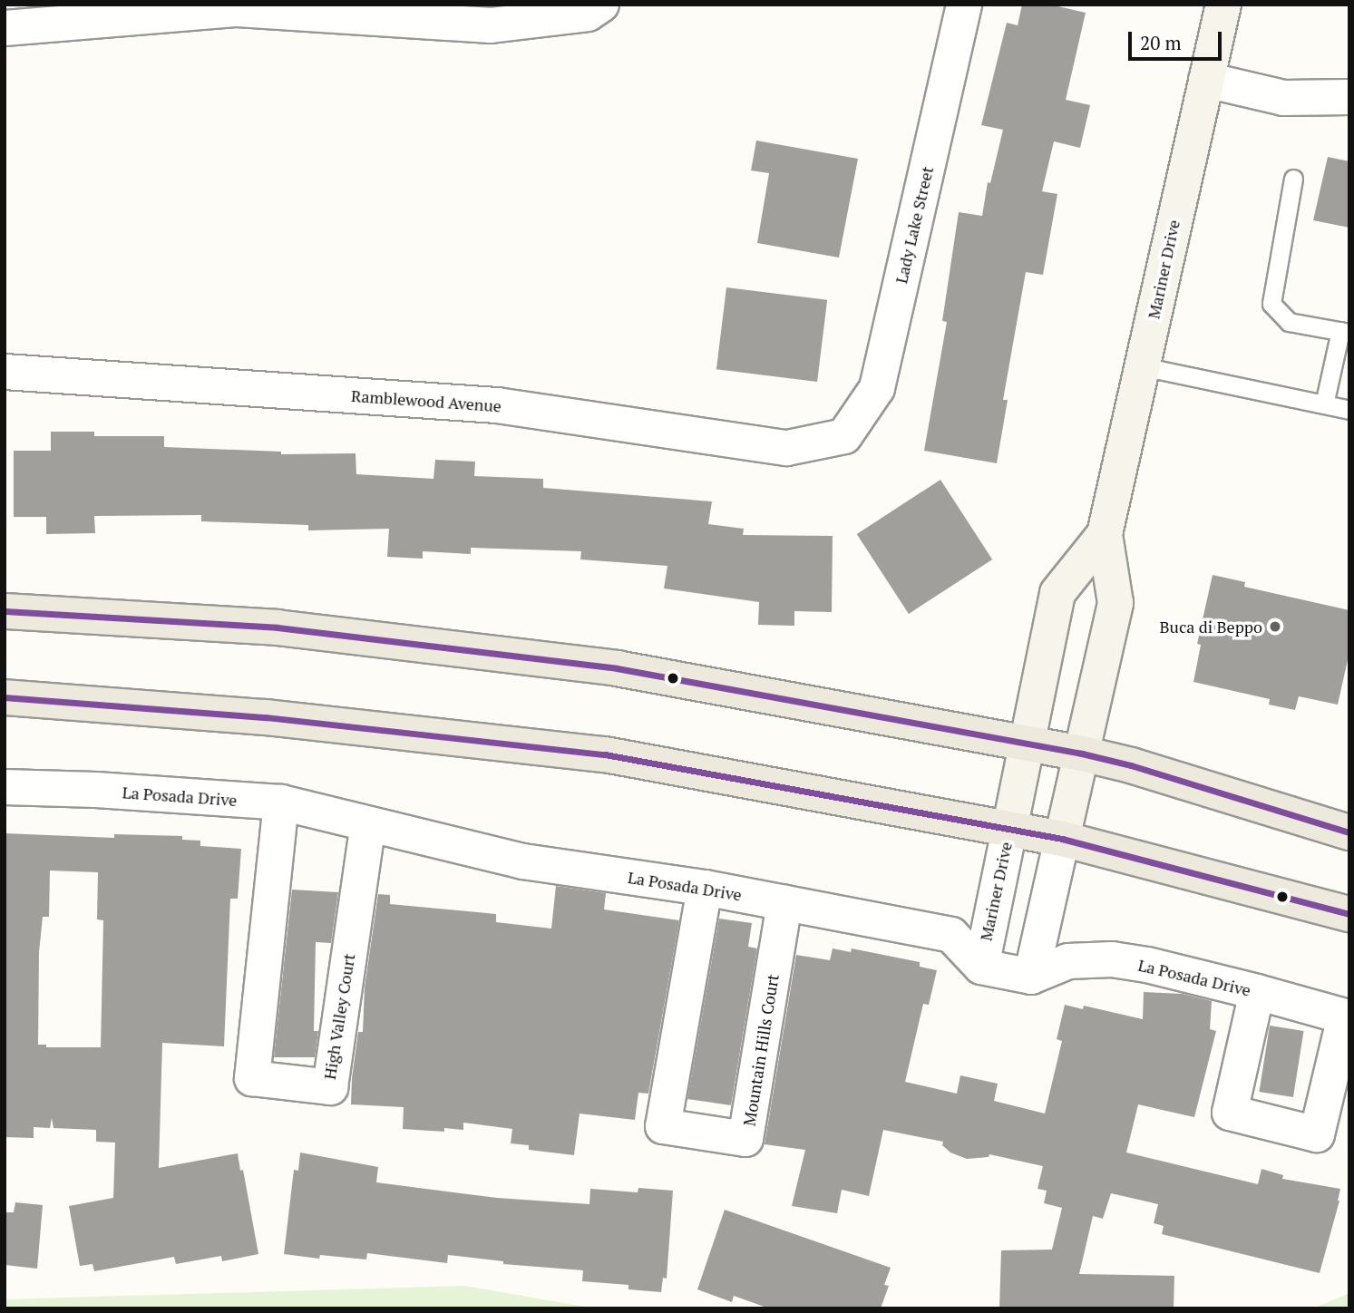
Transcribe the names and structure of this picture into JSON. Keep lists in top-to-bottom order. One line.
{"streets":{"street":["Lady Lake Street","Mariner Drive","Ramblewood Avenue","La Posada Drive","High Valley Court","Mountain Hills Court"]},"crossings":[["Lady Lake Street","Ramblewood Avenue"],["Mariner Drive","La Posada Drive"],["La Posada Drive","High Valley Court"],["La Posada Drive","Mountain Hills Court"]],"places":["Buca di Beppo"],"scale_bar":"20 m"}
